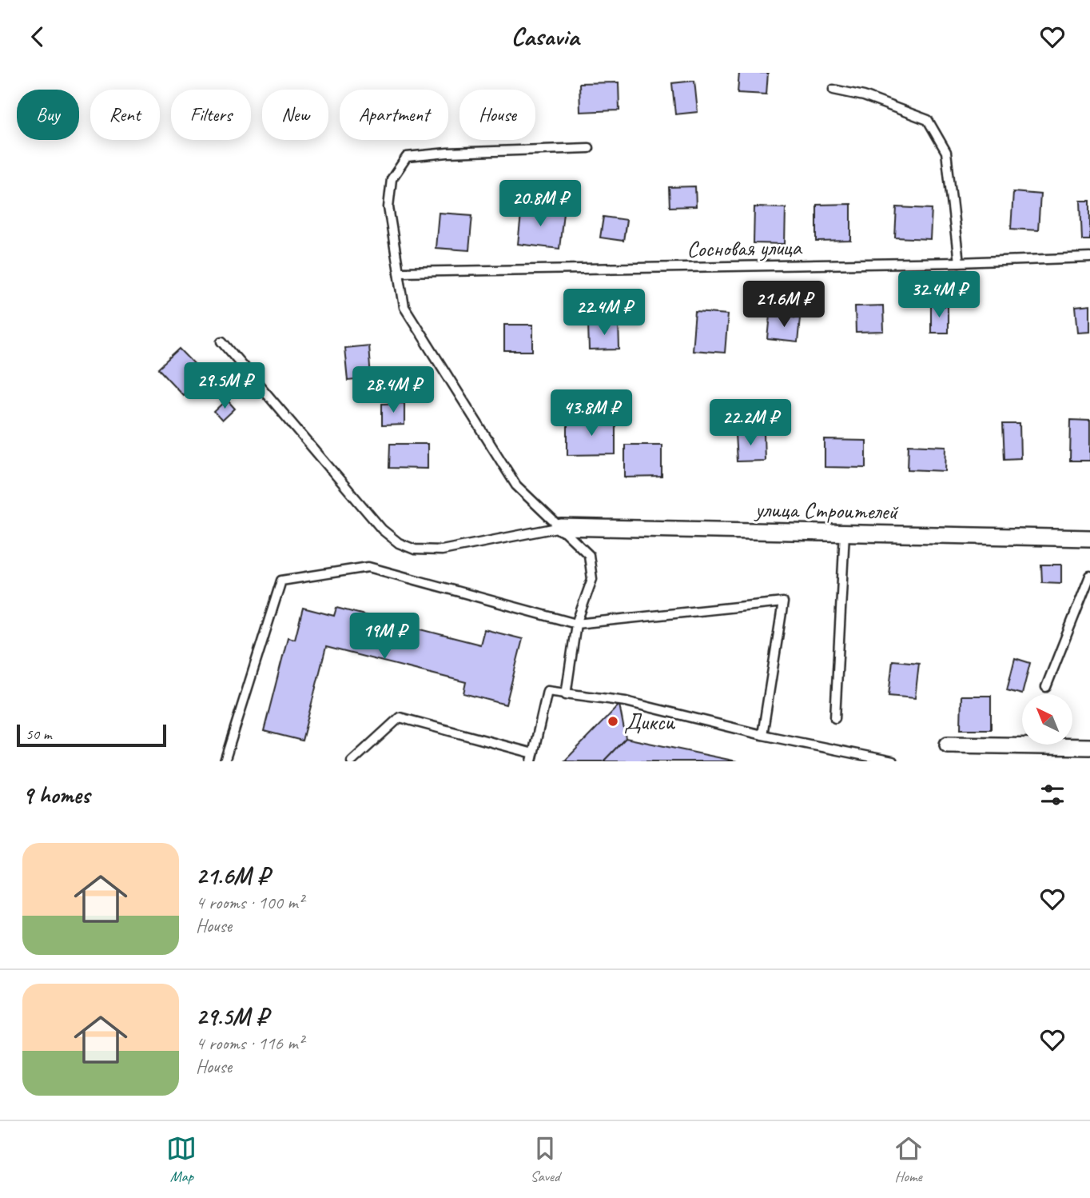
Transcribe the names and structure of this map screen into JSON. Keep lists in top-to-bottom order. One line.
{"streets":{"street":["улица Строителей"],"lane":["Сосновая улица"]},"places":["Дикси"],"scale_bar":"50 m","north":"top left","page":{"header":"Casavia","chip":["Buy","Rent","Filters","New","Apartment","House"],"price":["20.8M ₽","32.4M ₽","21.6M ₽","22.4M ₽","29.5M ₽","28.4M ₽","43.8M ₽","22.2M ₽","19M ₽"],"scale":"50 m","heading":"9 homes","list":[{"name":"21.6M ₽","note":"4 rooms · 100 m² · House"},{"name":"29.5M ₽","note":"4 rooms · 116 m² · House"}],"tabs":["Map","Saved","Home"]}}
